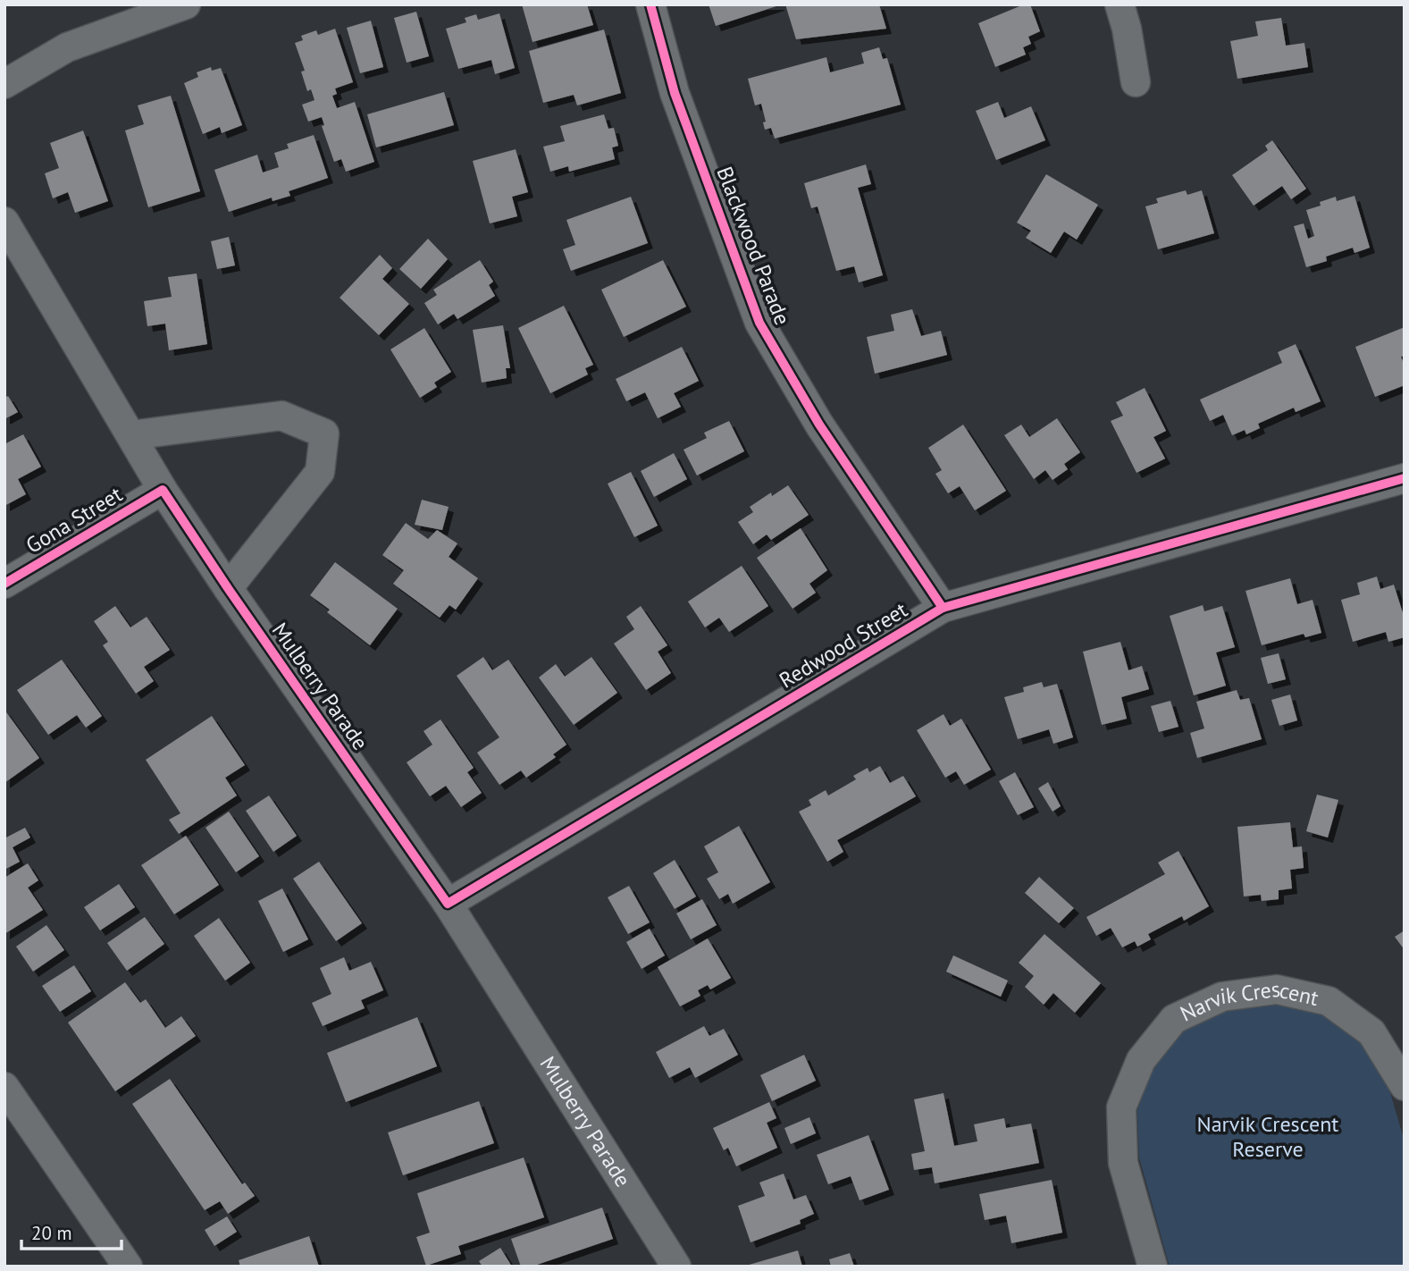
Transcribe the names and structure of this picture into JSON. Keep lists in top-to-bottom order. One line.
{"streets":{"street":["Blackwood Parade","Gona Street","Redwood Street","Mulberry Parade","Narvik Crescent"]},"crossings":[["Blackwood Parade","Redwood Street"],["Gona Street","Mulberry Parade"],["Redwood Street","Mulberry Parade"]],"parks":["Narvik Crescent Reserve"],"scale_bar":"20 m"}
